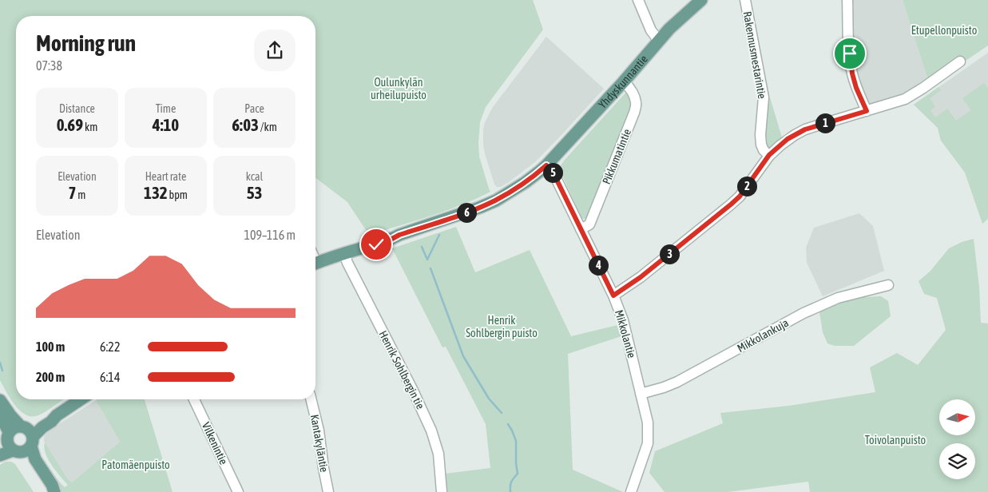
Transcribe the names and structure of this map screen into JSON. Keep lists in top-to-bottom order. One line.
{"streets":{"main road":["Yhdyskunnantie"],"street":["Rakennusmestarintie","Pikkumatintie","Mikkolantie","Mikkolankuja","Henrik Sohlbergin tie","Vilkenintie","Kantakyläntie"]},"crossings":[["Yhdyskunnantie","Pikkumatintie"],["Yhdyskunnantie","Mikkolantie"],["Yhdyskunnantie","Henrik Sohlbergin tie"],["Pikkumatintie","Mikkolantie"],["Mikkolantie","Mikkolankuja"]],"parks":["Etupellonpuisto","Oulunkylän urheilupuisto","Henrik Sohlbergin puisto","Toivolanpuisto","Patomäenpuisto"],"north":"right","page":{"heading":["Morning run","07:38"],"stats":[["Distance","0.69 km"],["Time","4:10"],["Pace","6:03 /km"],["Elevation","7 m"],["Heart rate","132 bpm"],["kcal","53"]],"pins":["1","5","2","6","3","4"],"chart":["Elevation","109–116 m"],"list":[{"name":"100 m","note":"6:22"},{"name":"200 m","note":"6:14"}]}}
